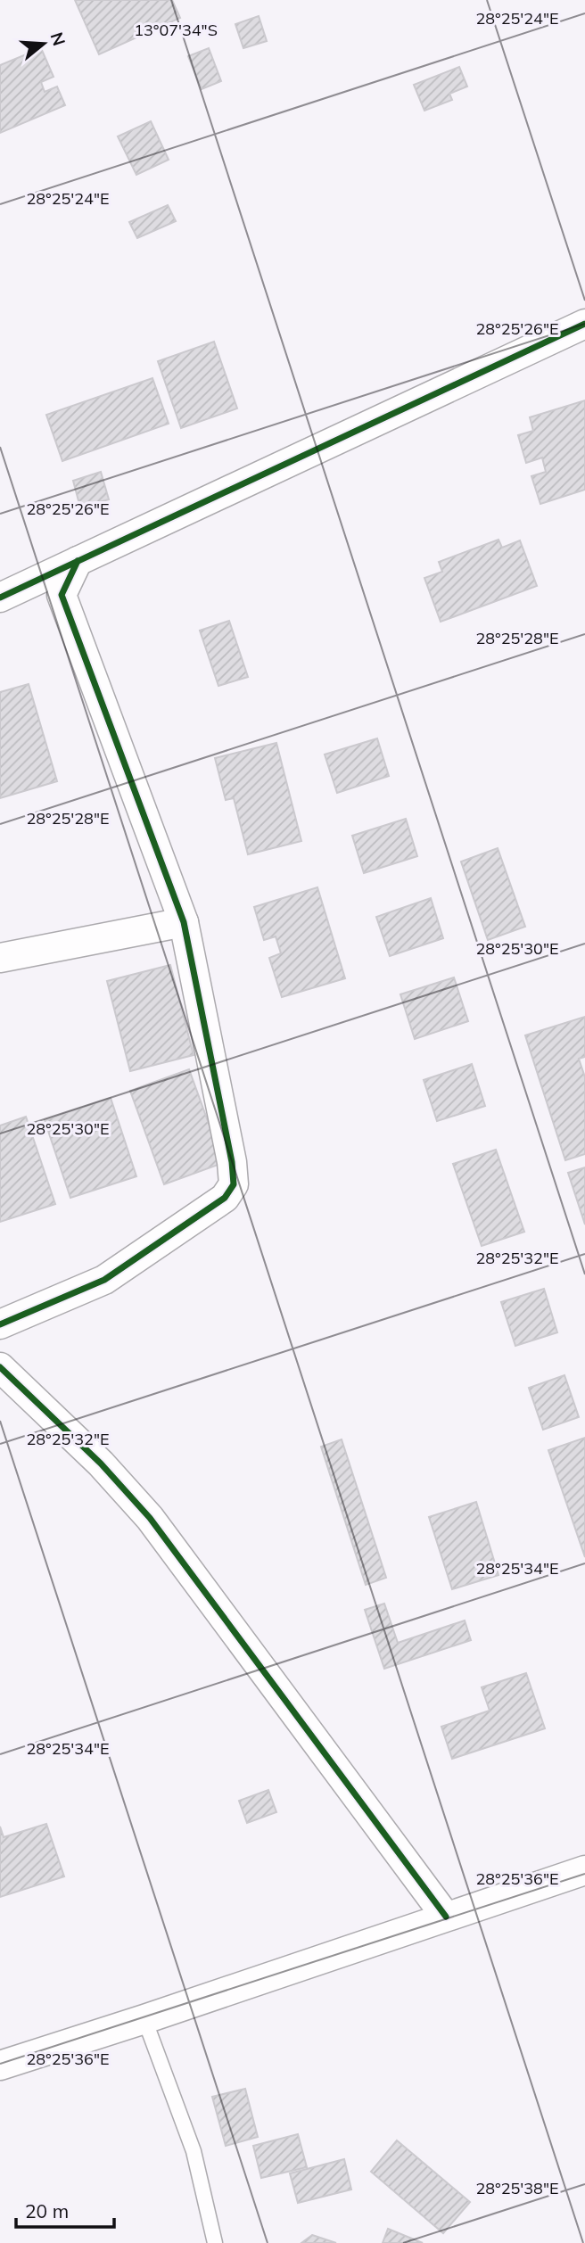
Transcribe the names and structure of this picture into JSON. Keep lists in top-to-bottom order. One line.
{"scale_bar":"20 m","north":"right","coordinates":["28°25'24\"E","13°07'34\"S","28°25'26\"E","28°25'28\"E","28°25'30\"E","28°25'32\"E","28°25'34\"E","28°25'36\"E","28°25'38\"E"]}
